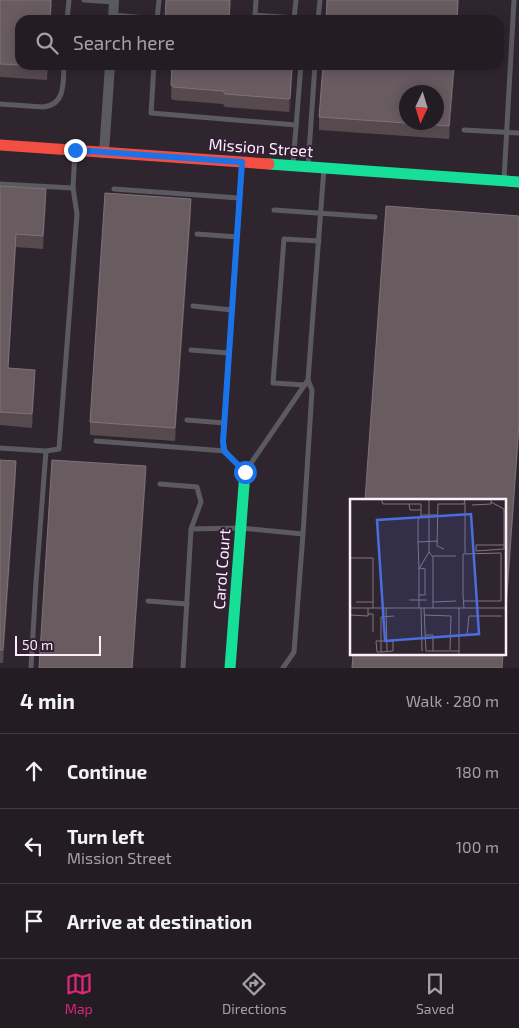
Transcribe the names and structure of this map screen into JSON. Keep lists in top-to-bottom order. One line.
{"streets":{"street":["Mission Street","Carol Court"]},"scale_bar":"50 m","north":"bottom","page":{"search":"Search here","scale":"50 m","heading":["4 min","Walk · 280 m"],"list":[["Continue","180 m"],["Turn left","Mission Street","100 m"],"Arrive at destination"],"nav":["Map","Directions","Saved"]}}
